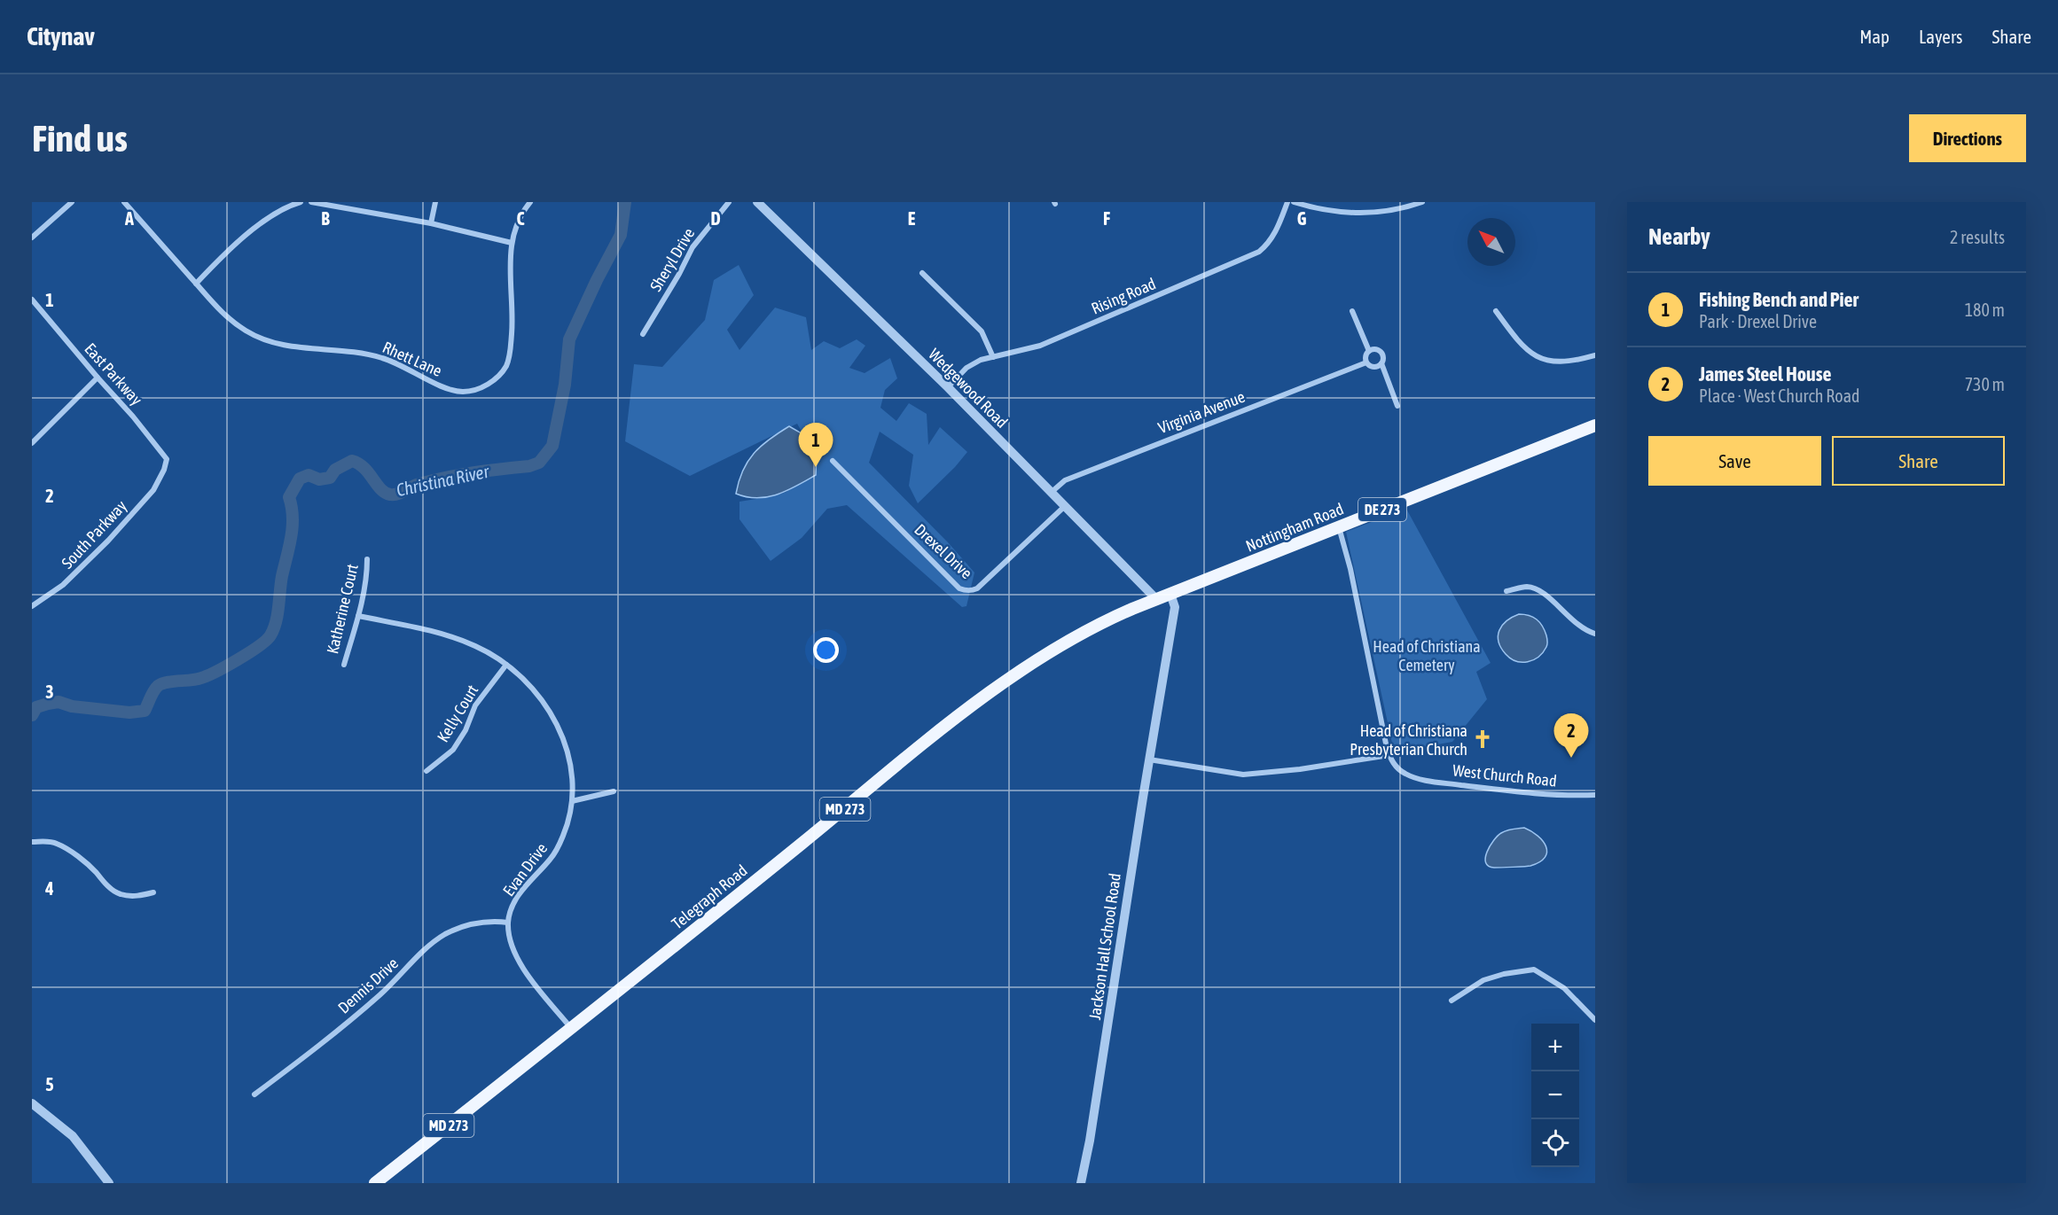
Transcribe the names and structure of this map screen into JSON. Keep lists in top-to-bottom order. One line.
{"streets":{"main road":["DE 273","Nottingham Road","MD 273","Telegraph Road"],"street":["Sheryl Drive","Rising Road","Rhett Lane","East Parkway","Wedgewood Road","Virginia Avenue","South Parkway","Drexel Drive","Katherine Court","Kelly Court","West Church Road","Evan Drive","Jackson Hall School Road","Dennis Drive"]},"crossings":[["Rising Road","Wedgewood Road"],["East Parkway","South Parkway"],["Wedgewood Road","Virginia Avenue"],["Wedgewood Road","Nottingham Road"],["Wedgewood Road","Drexel Drive"],["Nottingham Road","Telegraph Road"],["Nottingham Road","Jackson Hall School Road"],["Katherine Court","Evan Drive"],["Kelly Court","Evan Drive"],["Evan Drive","Telegraph Road"],["Evan Drive","Dennis Drive"]],"water":["Christina River"],"parks":["Head of Christiana Cemetery"],"places":{"church":["Head of Christiana Presbyterian Church"]},"north":"top left","page":{"header":"Citynav","nav":["Map","Layers","Share"],"buttons":["Directions",["Save","Share"]],"title":"Find us","heading":["Nearby","2 results"],"list":[{"mark":"1","name":"Fishing Bench and Pier","note":"Park · Drexel Drive","value":"180 m"},{"mark":"2","name":"James Steel House","note":"Place · West Church Road","value":"730 m"}],"pins":["1","2"],"map_buttons":["+","−"]},"grid":{"columns":["A","B","C","D","E","F","G"],"rows":["1","2","3","4","5"]}}
